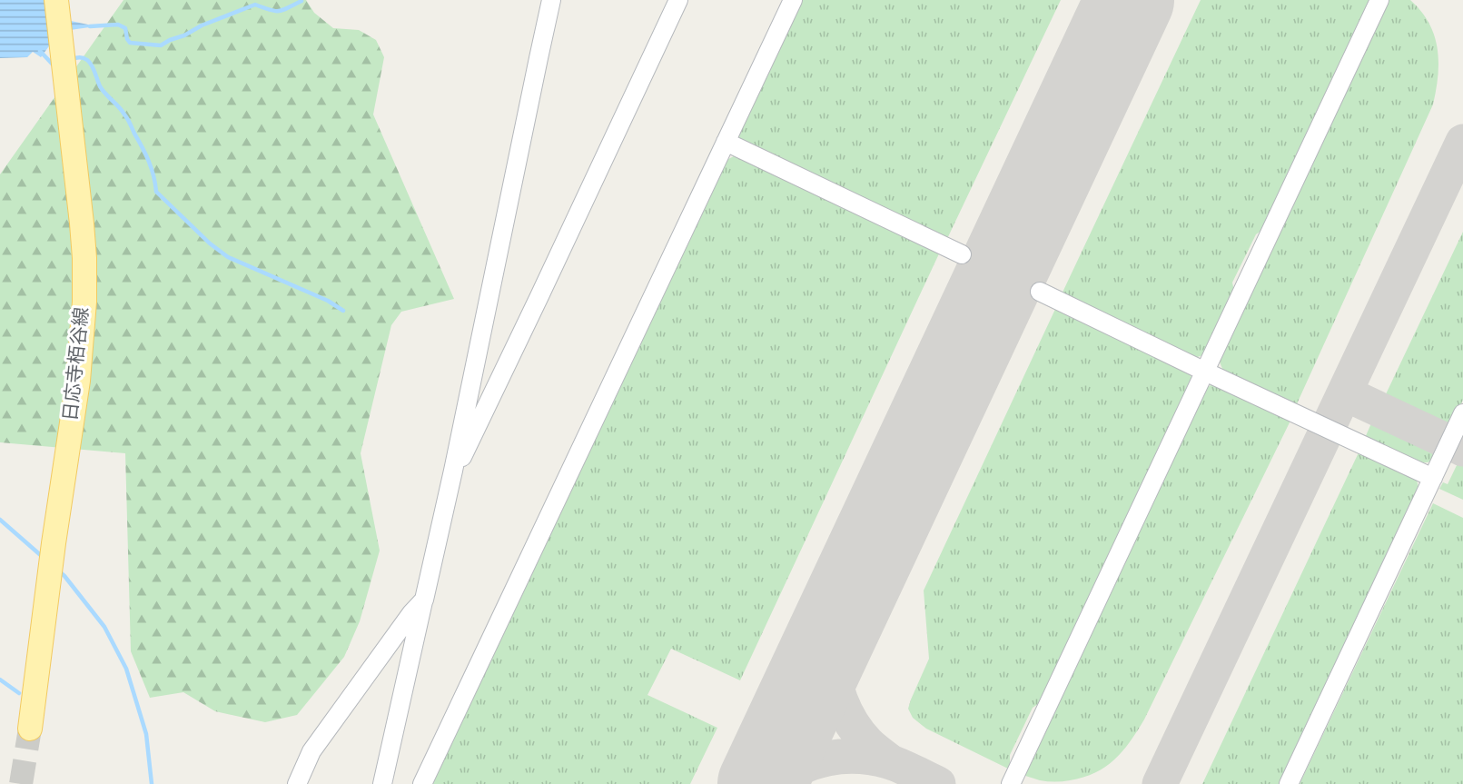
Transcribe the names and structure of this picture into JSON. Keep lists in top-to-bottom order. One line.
{"streets":{"main road":["日応寺栢谷線"]}}
